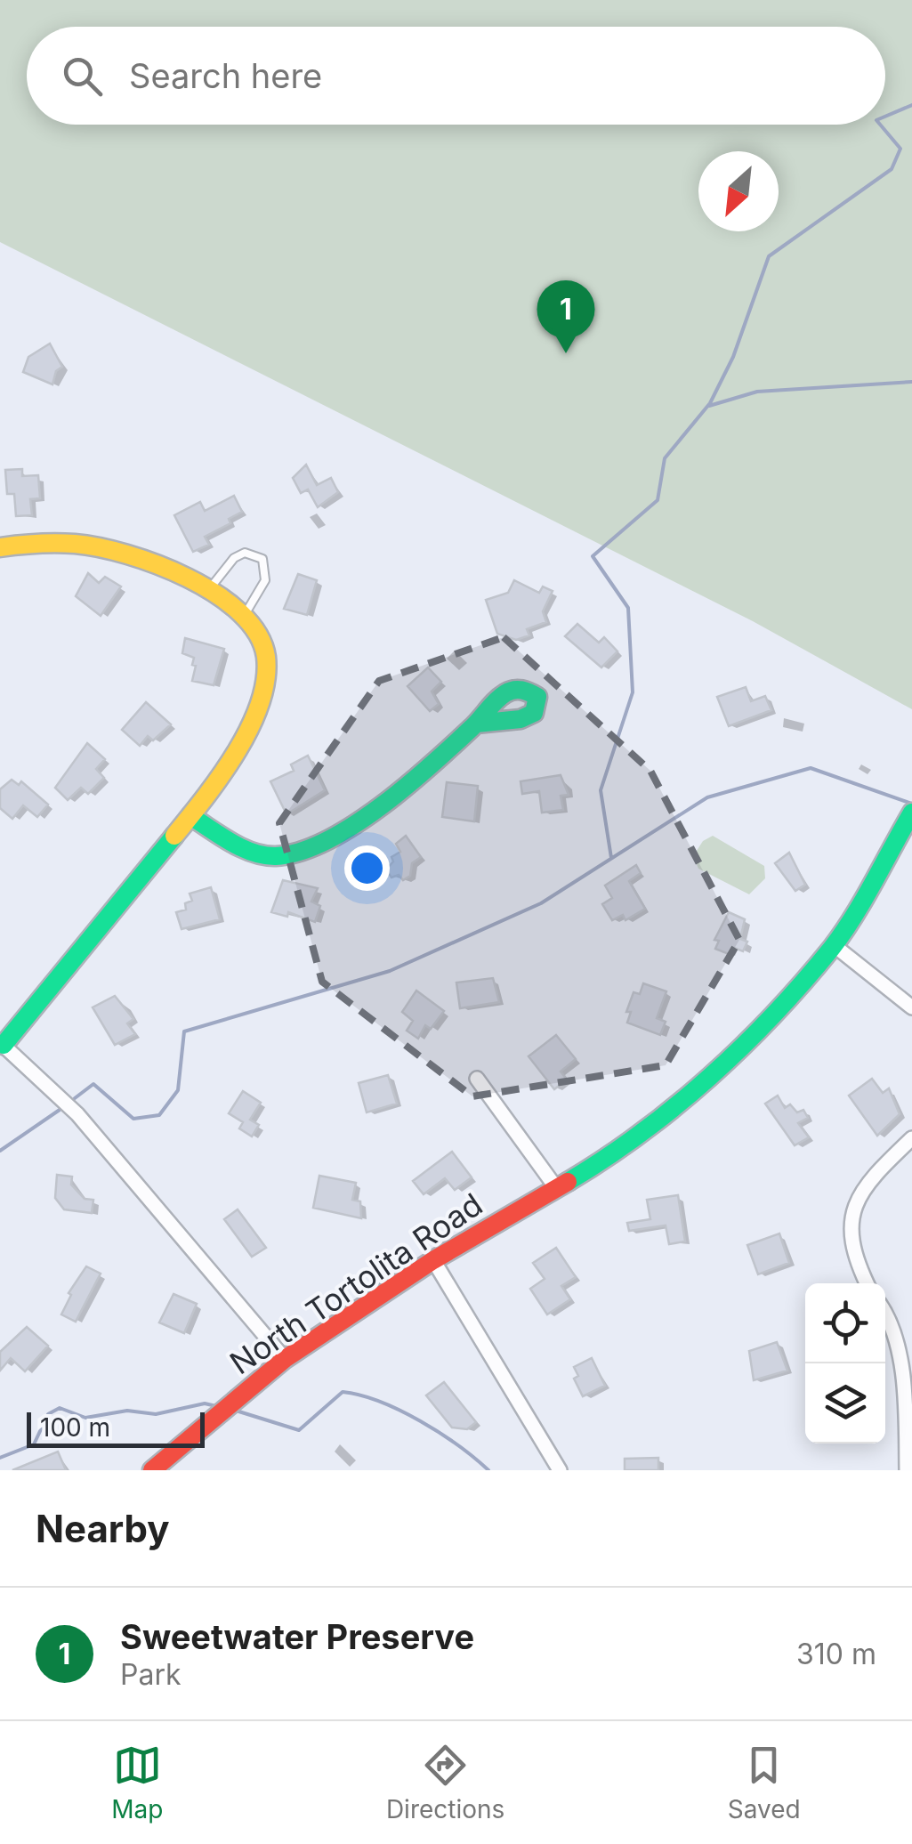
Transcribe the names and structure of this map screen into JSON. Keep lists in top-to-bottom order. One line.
{"streets":{"street":["North Tortolita Road"]},"scale_bar":"100 m","north":"bottom left","page":{"search":"Search here","pins":"1","scale":"100 m","heading":"Nearby","list":[{"mark":"1","name":"Sweetwater Preserve","note":"Park","value":"310 m"}],"nav":["Map","Directions","Saved"]}}
